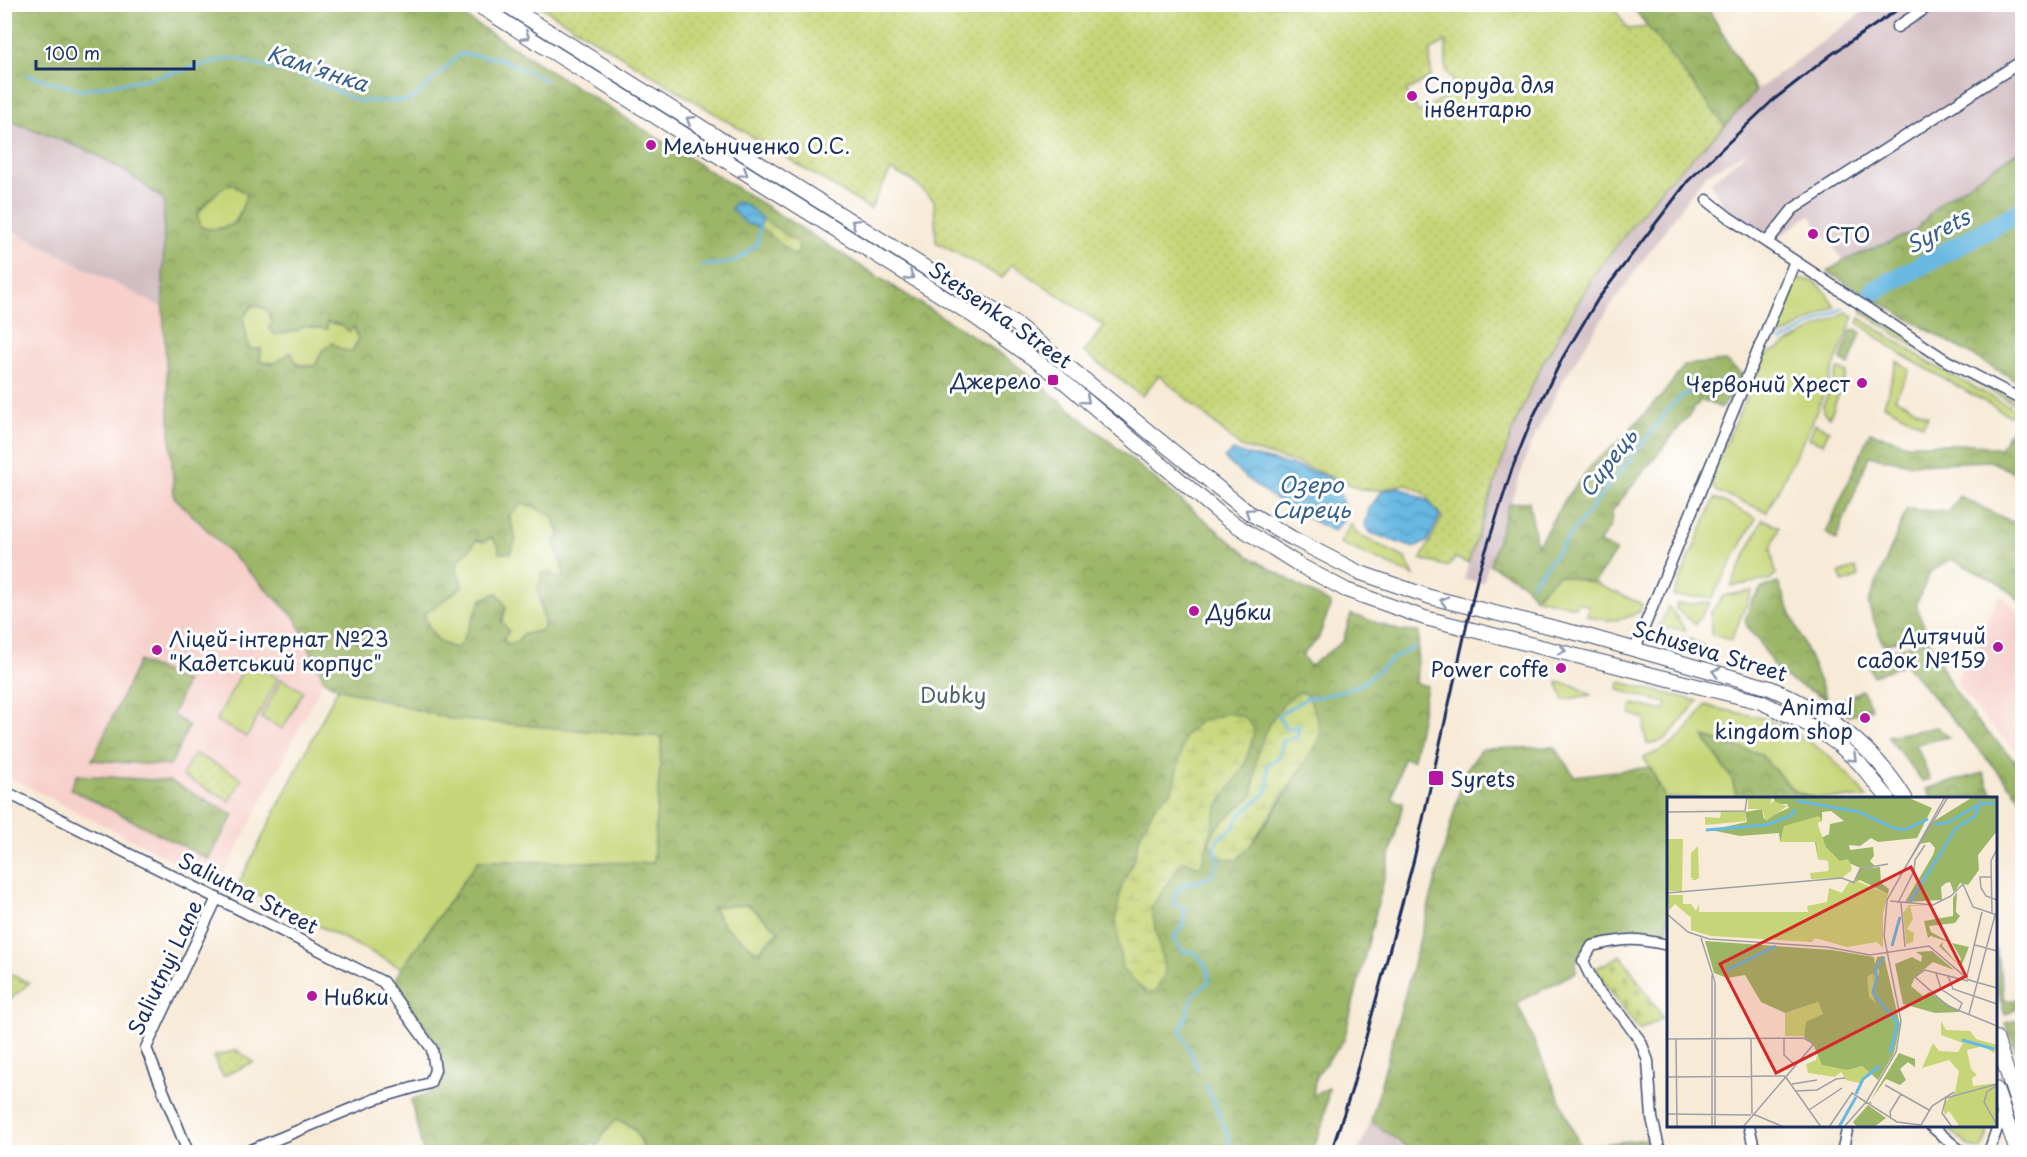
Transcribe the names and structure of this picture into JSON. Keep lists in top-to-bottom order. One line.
{"streets":{"main road":["Stetsenka Street","Schuseva Street"],"street":["Saliutna Street","Saliutnyi Lane"]},"crossings":[["Stetsenka Street","Schuseva Street"],["Saliutna Street","Saliutnyi Lane"]],"water":["Кам'янка","Syrets","Сирець","Озеро Сирець"],"parks":["Dubky"],"places":{"other":["Споруда для інвентарю","Мельниченко О.С.","СТО","Червоний Хрест","Дубки","Дитячий садок №159","Ліцей-інтернат №23 \"Кадетський корпус\"","Power coffe","Animal kingdom shop","Нивки"],"transit":["Джерело","Syrets"]},"scale_bar":"100 m"}
